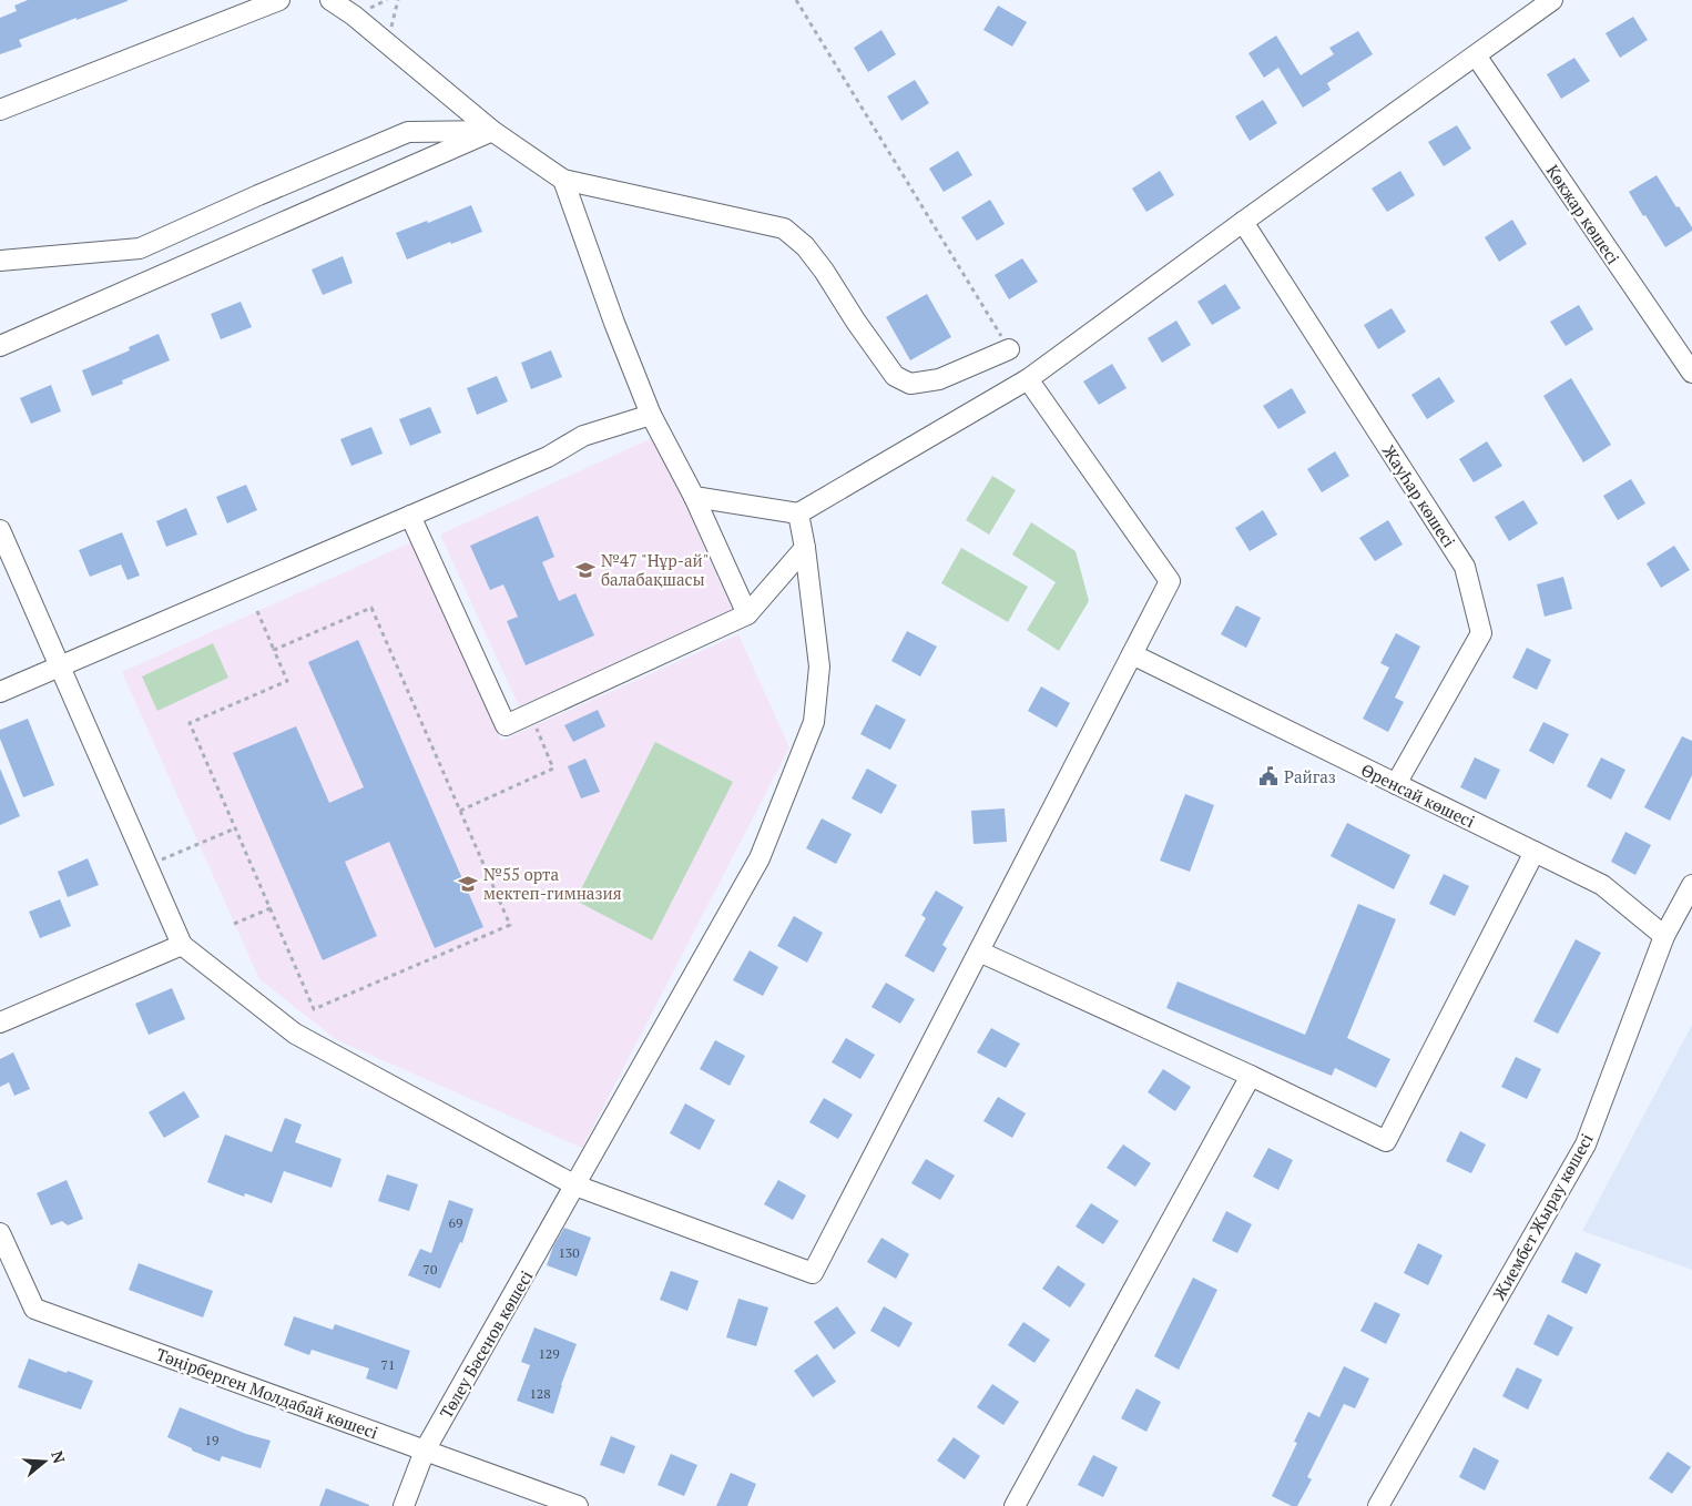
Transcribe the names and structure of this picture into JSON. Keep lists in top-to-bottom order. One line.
{"streets":{"street":["Көкжар көшесі","ЖауҺар көшесі","Өренсай көшесі","Жиембет Жырау көшесі","Төлеу Бәсенов көшесі","Тәңірберген Молдабай көшесі"]},"crossings":[["ЖауҺар көшесі","Өренсай көшесі"],["Өренсай көшесі","Жиембет Жырау көшесі"],["Төлеу Бәсенов көшесі","Тәңірберген Молдабай көшесі"]],"places":{"school or university":["№47 \"Нұр-ай\" балабақшасы","№55 орта мектеп-гимназия"],"public building":["Райгаз"]},"house_numbers":["69","130","70","129","71","128","19"],"north":"right"}
